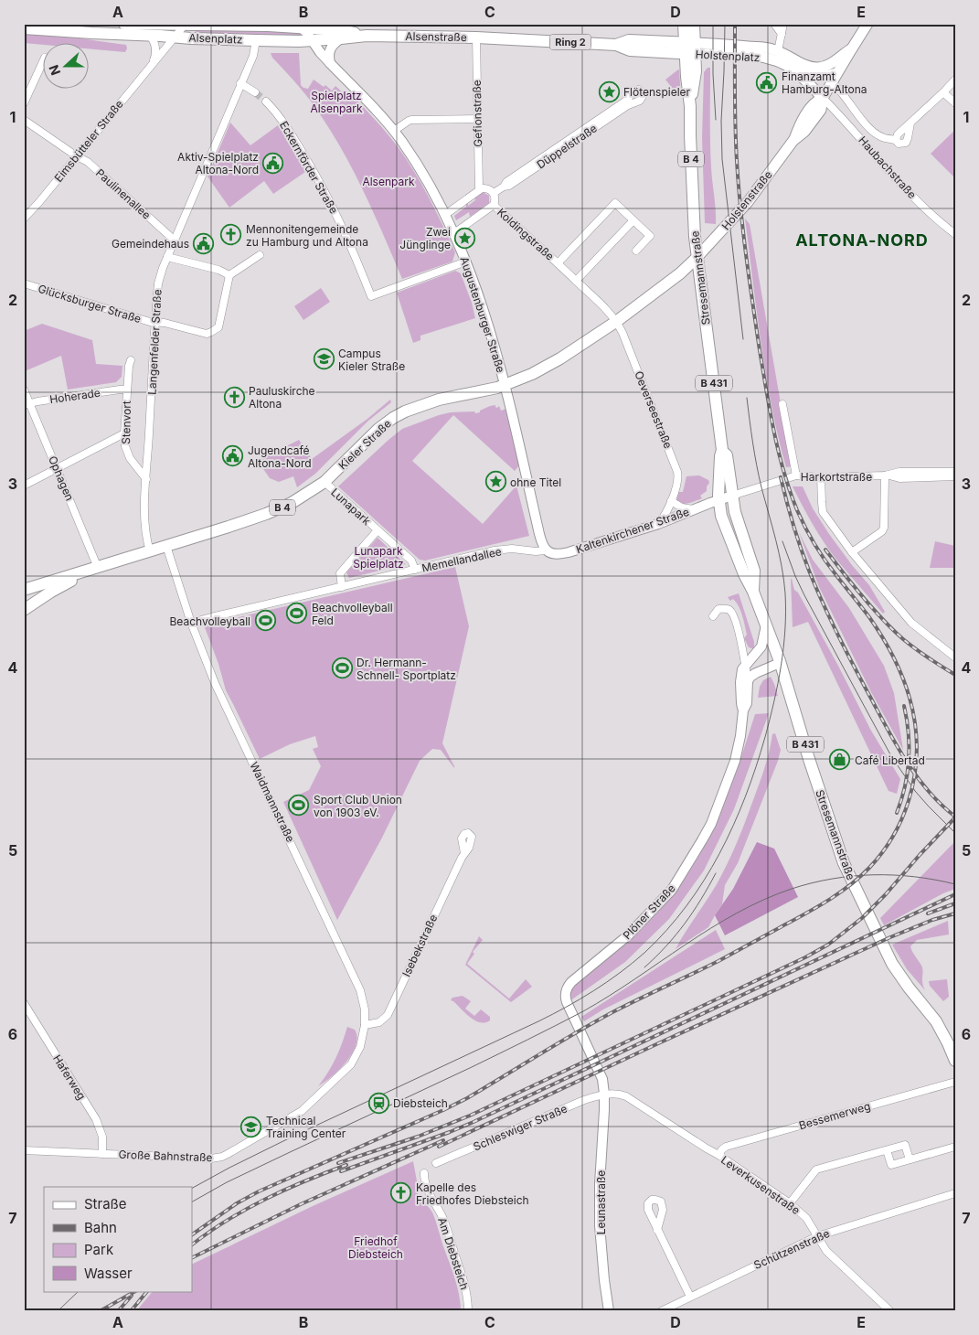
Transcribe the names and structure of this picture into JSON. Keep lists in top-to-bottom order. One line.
{"streets":{"main road":["Alsenstraße","Alsenplatz","Ring 2","Holstenplatz","B 4","Holstenstraße","Stresemannstraße","B 431","Kieler Straße"],"street":["Gefionstraße","Eimsbütteler Straße","Düppelstraße","Eckernförder Straße","Haubachstraße","Paulinenallee","Koldingstraße","Glücksburger Straße","Augustenburger Straße","Langenfelder Straße","Hoherade","Oeverseestraße","Stenvort","Harkortstraße","Ophagen","Lunapark","Kaltenkirchener Straße","Memellandallee","Waidmannstraße","Plöner Straße","Isebekstraße","Haferweg","Bessemerweg","Schleswiger Straße","Große Bahnstraße","Leverkusenstraße","Leunastraße","Schützenstraße","Am Diebsteich"]},"crossings":[["Alsenstraße","Alsenplatz"],["Alsenstraße","Holstenplatz"],["Alsenstraße","Gefionstraße"],["Alsenstraße","Stresemannstraße"],["Alsenstraße","Augustenburger Straße"],["Alsenstraße","Langenfelder Straße"],["Alsenplatz","Ring 2"],["Alsenplatz","Eimsbütteler Straße"],["Alsenplatz","Augustenburger Straße"],["Alsenplatz","Langenfelder Straße"],["Ring 2","Eimsbütteler Straße"],["Holstenplatz","Haubachstraße"],["Holstenplatz","Holstenstraße"],["Holstenplatz","Stresemannstraße"],["Eimsbütteler Straße","Paulinenallee"],["Eckernförder Straße","Augustenburger Straße"],["Haubachstraße","Holstenstraße"],["Paulinenallee","Langenfelder Straße"],["Holstenstraße","Stresemannstraße"],["Holstenstraße","Kieler Straße"],["Koldingstraße","Oeverseestraße"],["Koldingstraße","Kieler Straße"],["Stresemannstraße","Kieler Straße"],["Stresemannstraße","Harkortstraße"],["Stresemannstraße","Kaltenkirchener Straße"],["Glücksburger Straße","Langenfelder Straße"],["Augustenburger Straße","Kieler Straße"],["Augustenburger Straße","Kaltenkirchener Straße"],["Augustenburger Straße","Memellandallee"],["Langenfelder Straße","Stenvort"],["Langenfelder Straße","Kieler Straße"],["Hoherade","Stenvort"],["Hoherade","Ophagen"],["Oeverseestraße","Kieler Straße"],["Oeverseestraße","Kaltenkirchener Straße"],["Kieler Straße","Ophagen"],["Kieler Straße","Lunapark"],["Kieler Straße","Waidmannstraße"],["Harkortstraße","Kaltenkirchener Straße"],["Lunapark","Memellandallee"],["Kaltenkirchener Straße","Memellandallee"],["Memellandallee","Waidmannstraße"],["Waidmannstraße","Isebekstraße"],["Waidmannstraße","Große Bahnstraße"],["Plöner Straße","Schleswiger Straße"],["Plöner Straße","Leverkusenstraße"],["Plöner Straße","Leunastraße"],["Haferweg","Große Bahnstraße"],["Bessemerweg","Leverkusenstraße"],["Schleswiger Straße","Leverkusenstraße"],["Schleswiger Straße","Leunastraße"],["Leverkusenstraße","Leunastraße"],["Leverkusenstraße","Schützenstraße"]],"districts":["ALTONA-NORD"],"parks":["Spielplatz Alsenpark","Alsenpark","Lunapark Spielplatz","Friedhof Diebsteich"],"places":{"public building":["Finanzamt Hamburg-Altona","Aktiv-Spielplatz Altona-Nord","Gemeindehaus","Jugendcafé Altona-Nord"],"place":["Flötenspieler","Zwei Jünglinge","ohne Titel"],"church":["Mennonitengemeinde zu Hamburg und Altona","Pauluskirche Altona","Kapelle des Friedhofes Diebsteich"],"school or university":["Campus Kieler Straße","Technical Training Center"],"sports":["Beachvolleyball Feld","Beachvolleyball","Dr. Hermann- Schnell- Sportplatz","Sport Club Union von 1903 eV."],"shop":["Café Libertad"],"station":["Diebsteich"]},"legend":["Straße","Bahn","Park","Wasser"],"north":"left","grid":{"columns":["A","B","C","D","E"],"rows":["1","2","3","4","5","6","7"]}}
